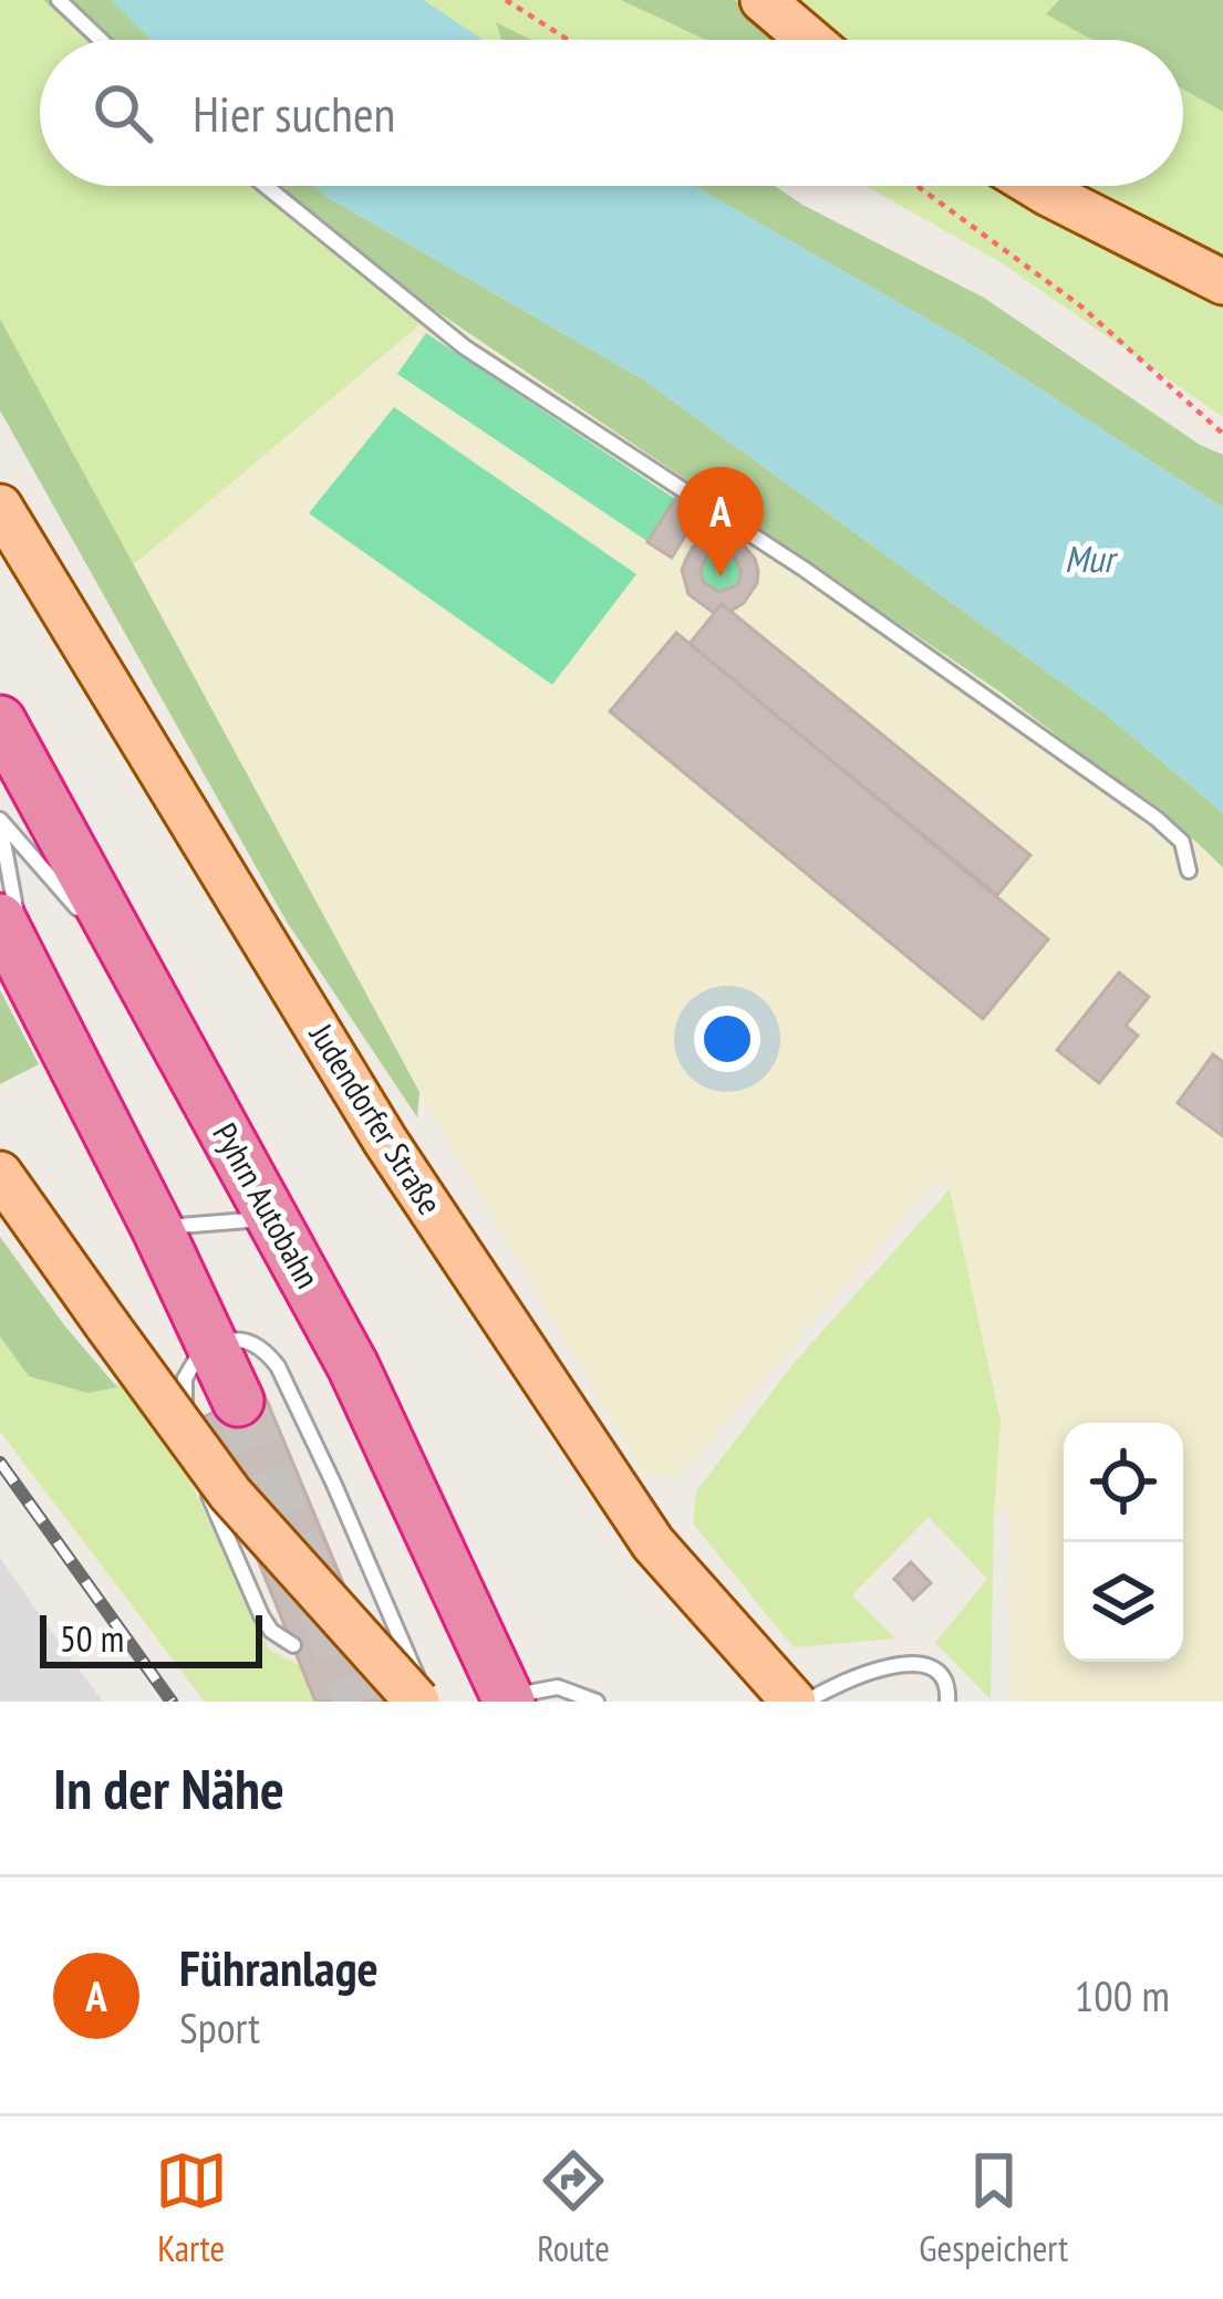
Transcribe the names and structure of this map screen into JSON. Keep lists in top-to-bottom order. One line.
{"streets":{"highway":["Pyhrn Autobahn"],"main road":["Judendorfer Straße"]},"water":["Mur"],"scale_bar":"50 m","page":{"search":"Hier suchen","pins":"A","scale":"50 m","heading":"In der Nähe","list":[{"mark":"A","name":"Führanlage","note":"Sport","value":"100 m"}],"nav":["Karte","Route","Gespeichert"]}}
